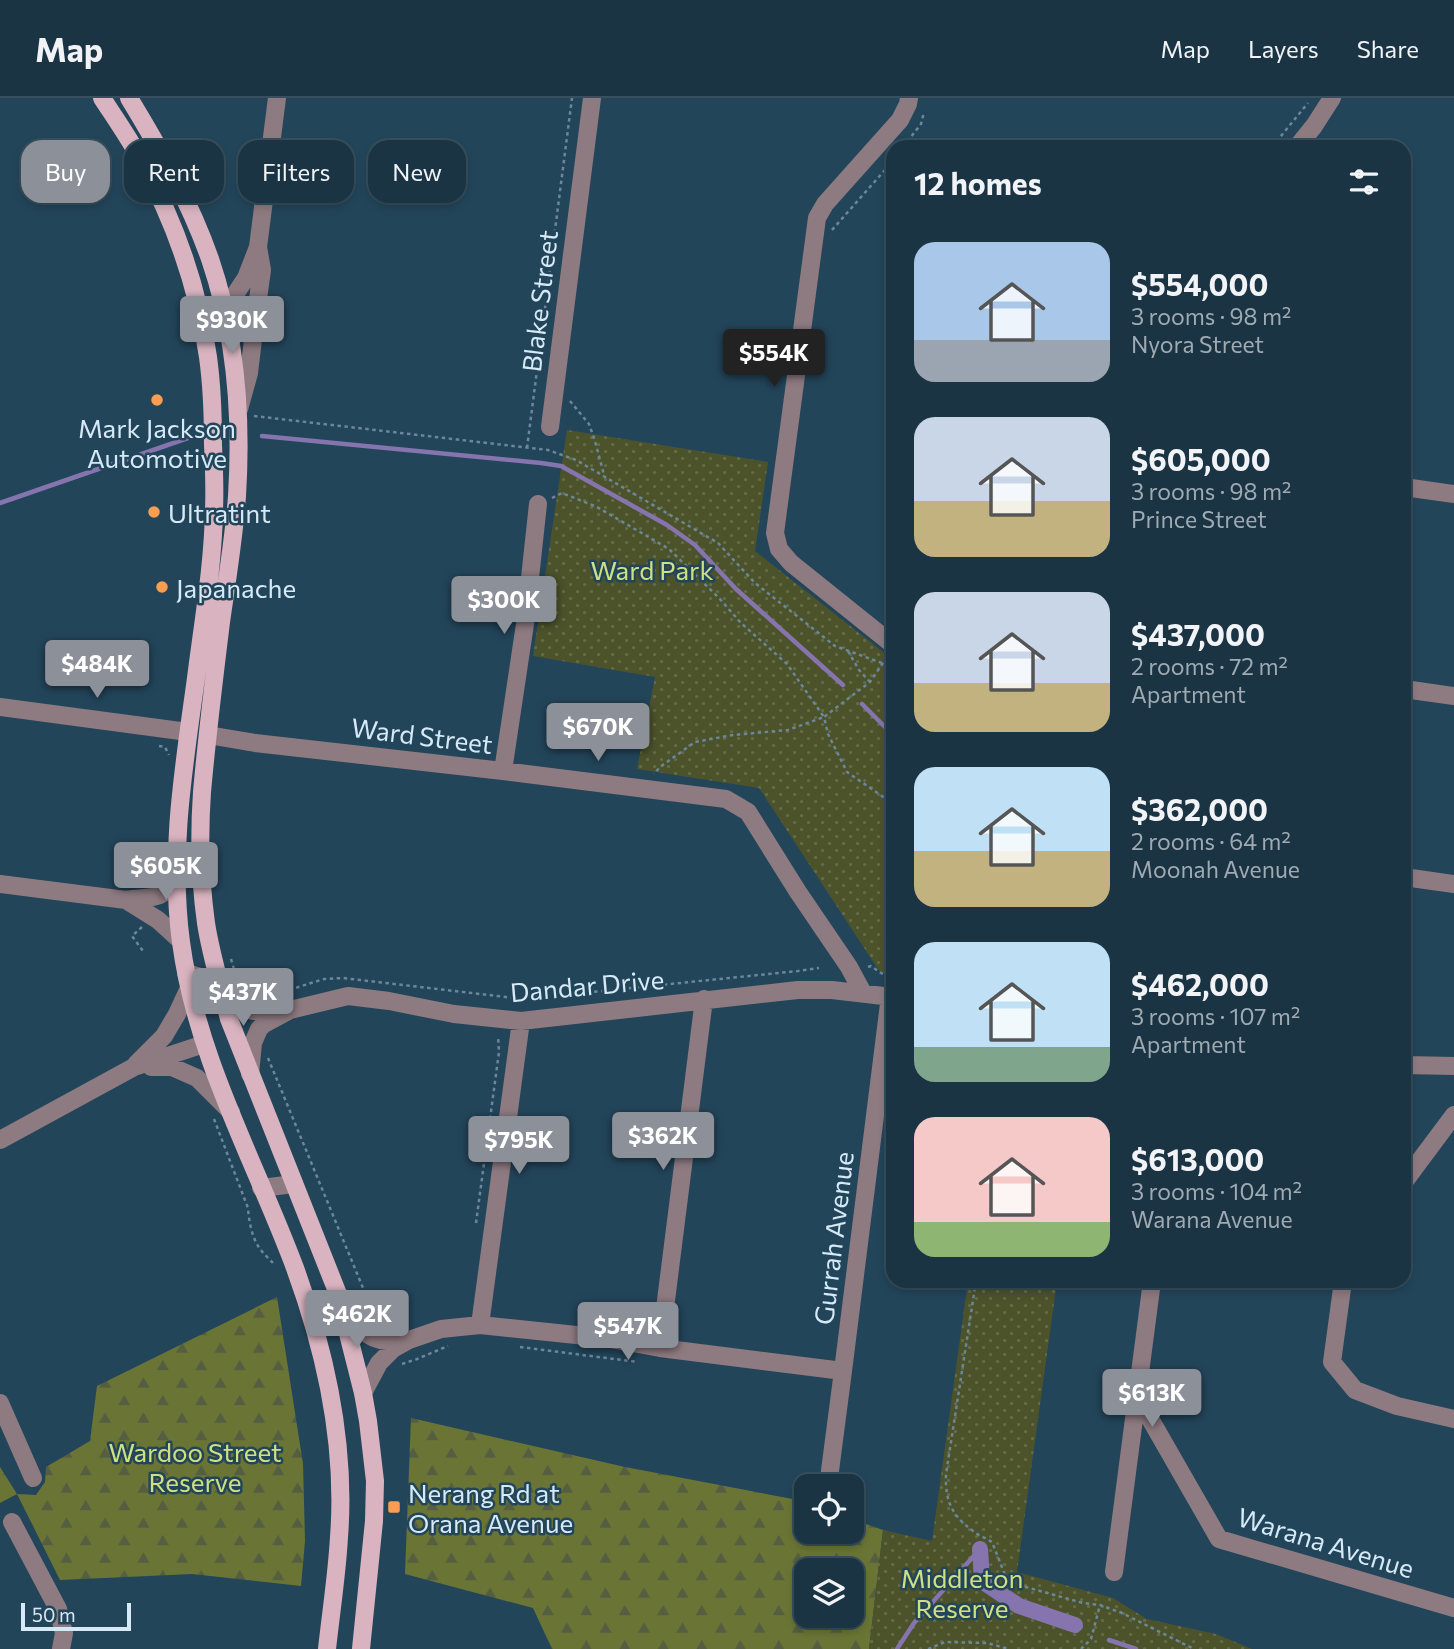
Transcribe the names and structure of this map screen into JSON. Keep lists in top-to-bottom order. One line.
{"streets":{"street":["Blake Street","Ward Street","Dandar Drive","Gurrah Avenue","Warana Avenue"]},"crossings":[["Ward Street","Dandar Drive"]],"parks":["Ward Park","Wardoo Street Reserve","Middleton Reserve"],"places":{"other":["Mark Jackson Automotive","Ultratint","Japanache"],"transit":["Nerang Rd at Orana Avenue"]},"scale_bar":"50 m","page":{"header":"Map","nav":["Map","Layers","Share"],"chip":["Buy","Rent","Filters","New"],"heading":"12 homes","list":[{"name":"$554,000","note":"3 rooms · 98 m² · Nyora Street"},{"name":"$605,000","note":"3 rooms · 98 m² · Prince Street"},{"name":"$437,000","note":"2 rooms · 72 m² · Apartment"},{"name":"$362,000","note":"2 rooms · 64 m² · Moonah Avenue"},{"name":"$462,000","note":"3 rooms · 107 m² · Apartment"},{"name":"$613,000","note":"3 rooms · 104 m² · Warana Avenue"}],"price":["$930K","$554K","$300K","$484K","$670K","$605K","$437K","$362K","$795K","$462K","$547K","$613K"],"scale":"50 m"}}
